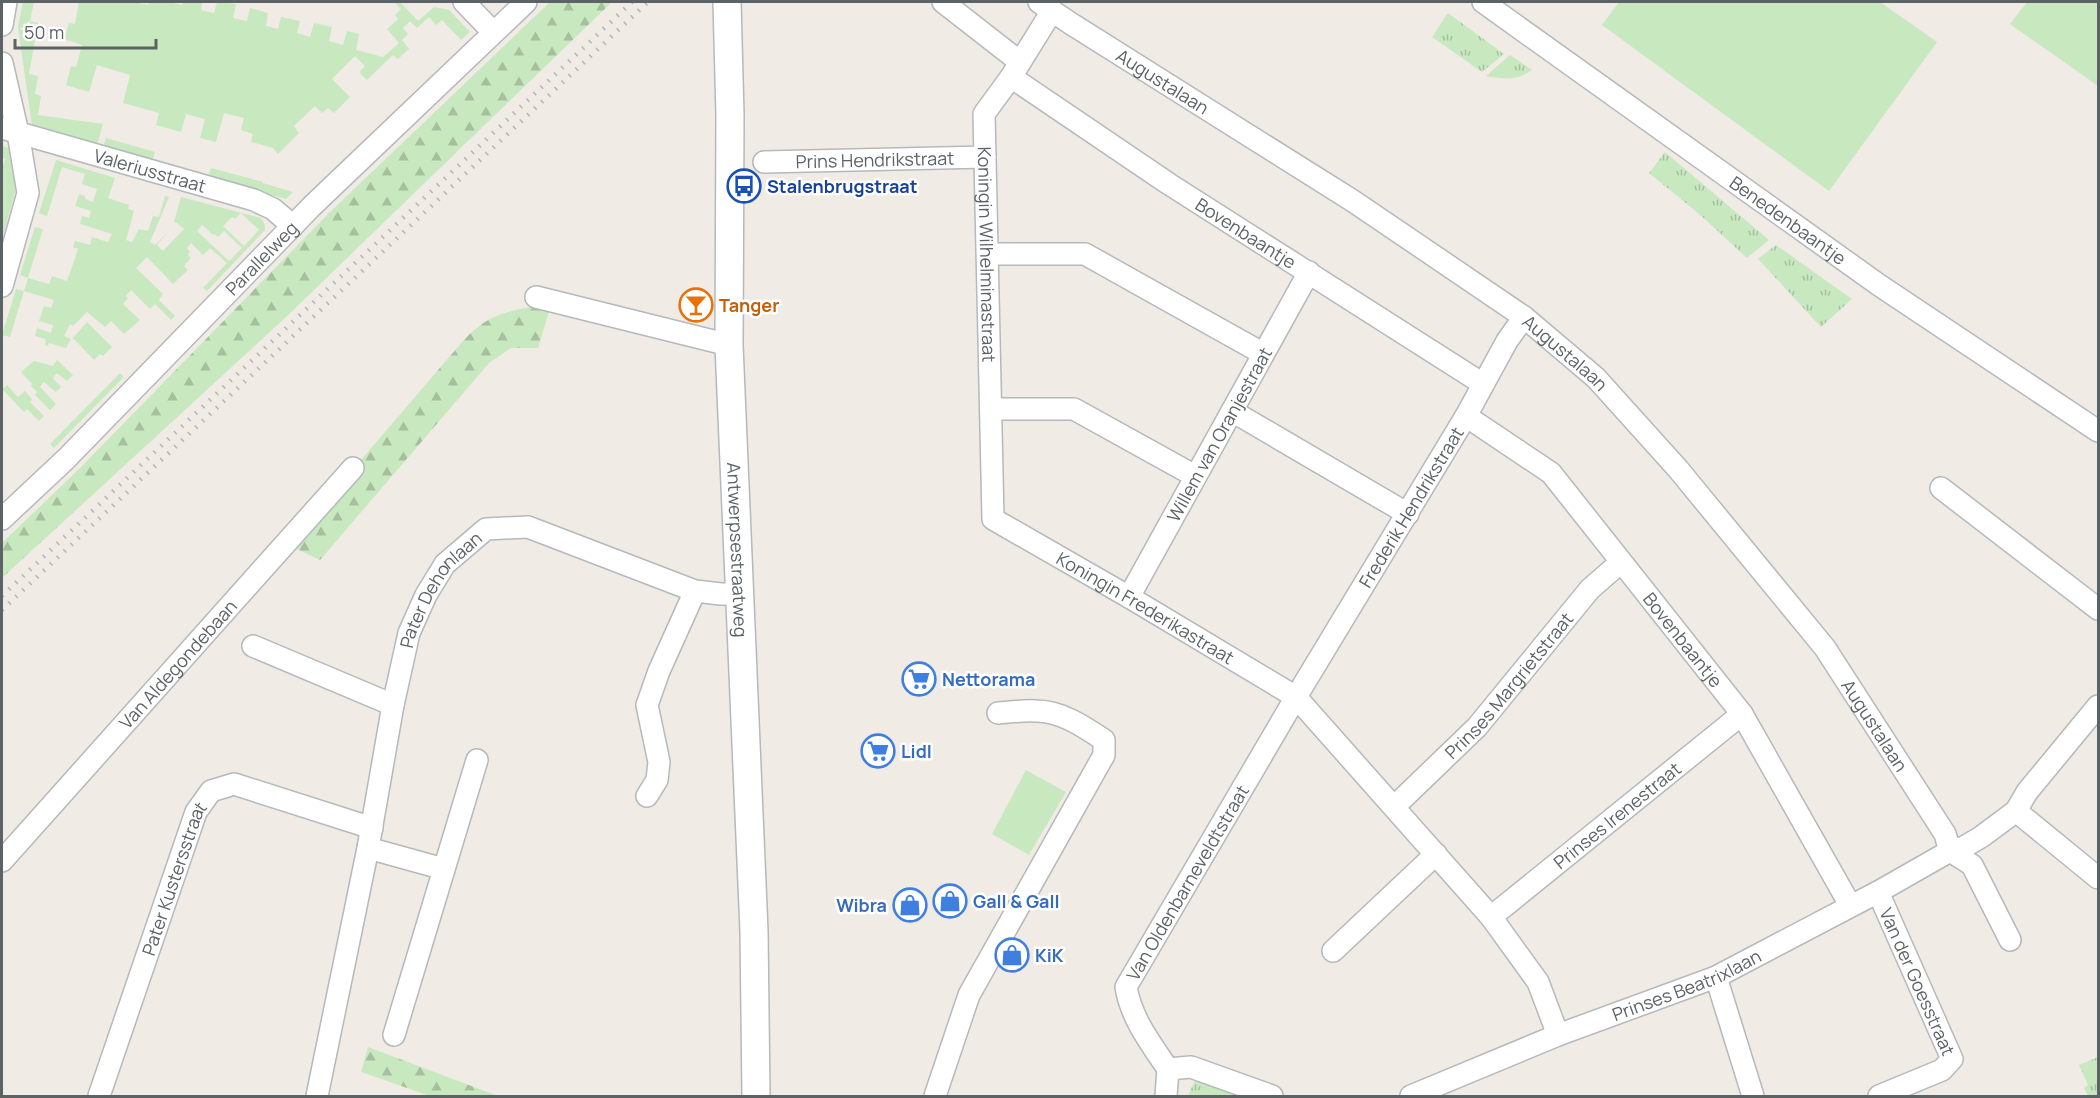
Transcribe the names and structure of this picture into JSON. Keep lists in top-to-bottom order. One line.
{"streets":{"street":["Augustalaan","Prins Hendrikstraat","Valeriusstraat","Benedenbaantje","Bovenbaantje","Koningin Wilhelminastraat","Parallelweg","Willem van Oranjestraat","Frederik Hendrikstraat","Antwerpsestraatweg","Pater Dehonlaan","Koningin Frederikastraat","Van Aldegondebaan","Prinses Margrietstraat","Prinses Irenestraat","Pater Kustersstraat","Van Oldenbarneveldtstraat","Van der Goesstraat","Prinses Beatrixlaan"]},"crossings":[["Augustalaan","Koningin Wilhelminastraat"],["Augustalaan","Frederik Hendrikstraat"],["Augustalaan","Prinses Beatrixlaan"],["Prins Hendrikstraat","Koningin Wilhelminastraat"],["Valeriusstraat","Parallelweg"],["Bovenbaantje","Koningin Wilhelminastraat"],["Bovenbaantje","Willem van Oranjestraat"],["Bovenbaantje","Frederik Hendrikstraat"],["Bovenbaantje","Prinses Margrietstraat"],["Bovenbaantje","Prinses Irenestraat"],["Bovenbaantje","Prinses Beatrixlaan"],["Koningin Wilhelminastraat","Koningin Frederikastraat"],["Willem van Oranjestraat","Koningin Frederikastraat"],["Frederik Hendrikstraat","Koningin Frederikastraat"],["Frederik Hendrikstraat","Van Oldenbarneveldtstraat"],["Antwerpsestraatweg","Pater Dehonlaan"],["Pater Dehonlaan","Pater Kustersstraat"],["Koningin Frederikastraat","Prinses Margrietstraat"],["Koningin Frederikastraat","Prinses Irenestraat"],["Koningin Frederikastraat","Van Oldenbarneveldtstraat"],["Koningin Frederikastraat","Prinses Beatrixlaan"],["Van der Goesstraat","Prinses Beatrixlaan"]],"places":{"bus stop":["Stalenbrugstraat"],"bar":["Tanger"],"supermarket":["Nettorama","Lidl"],"shop":["Gall & Gall","Wibra","KiK"]},"scale_bar":"50 m"}
